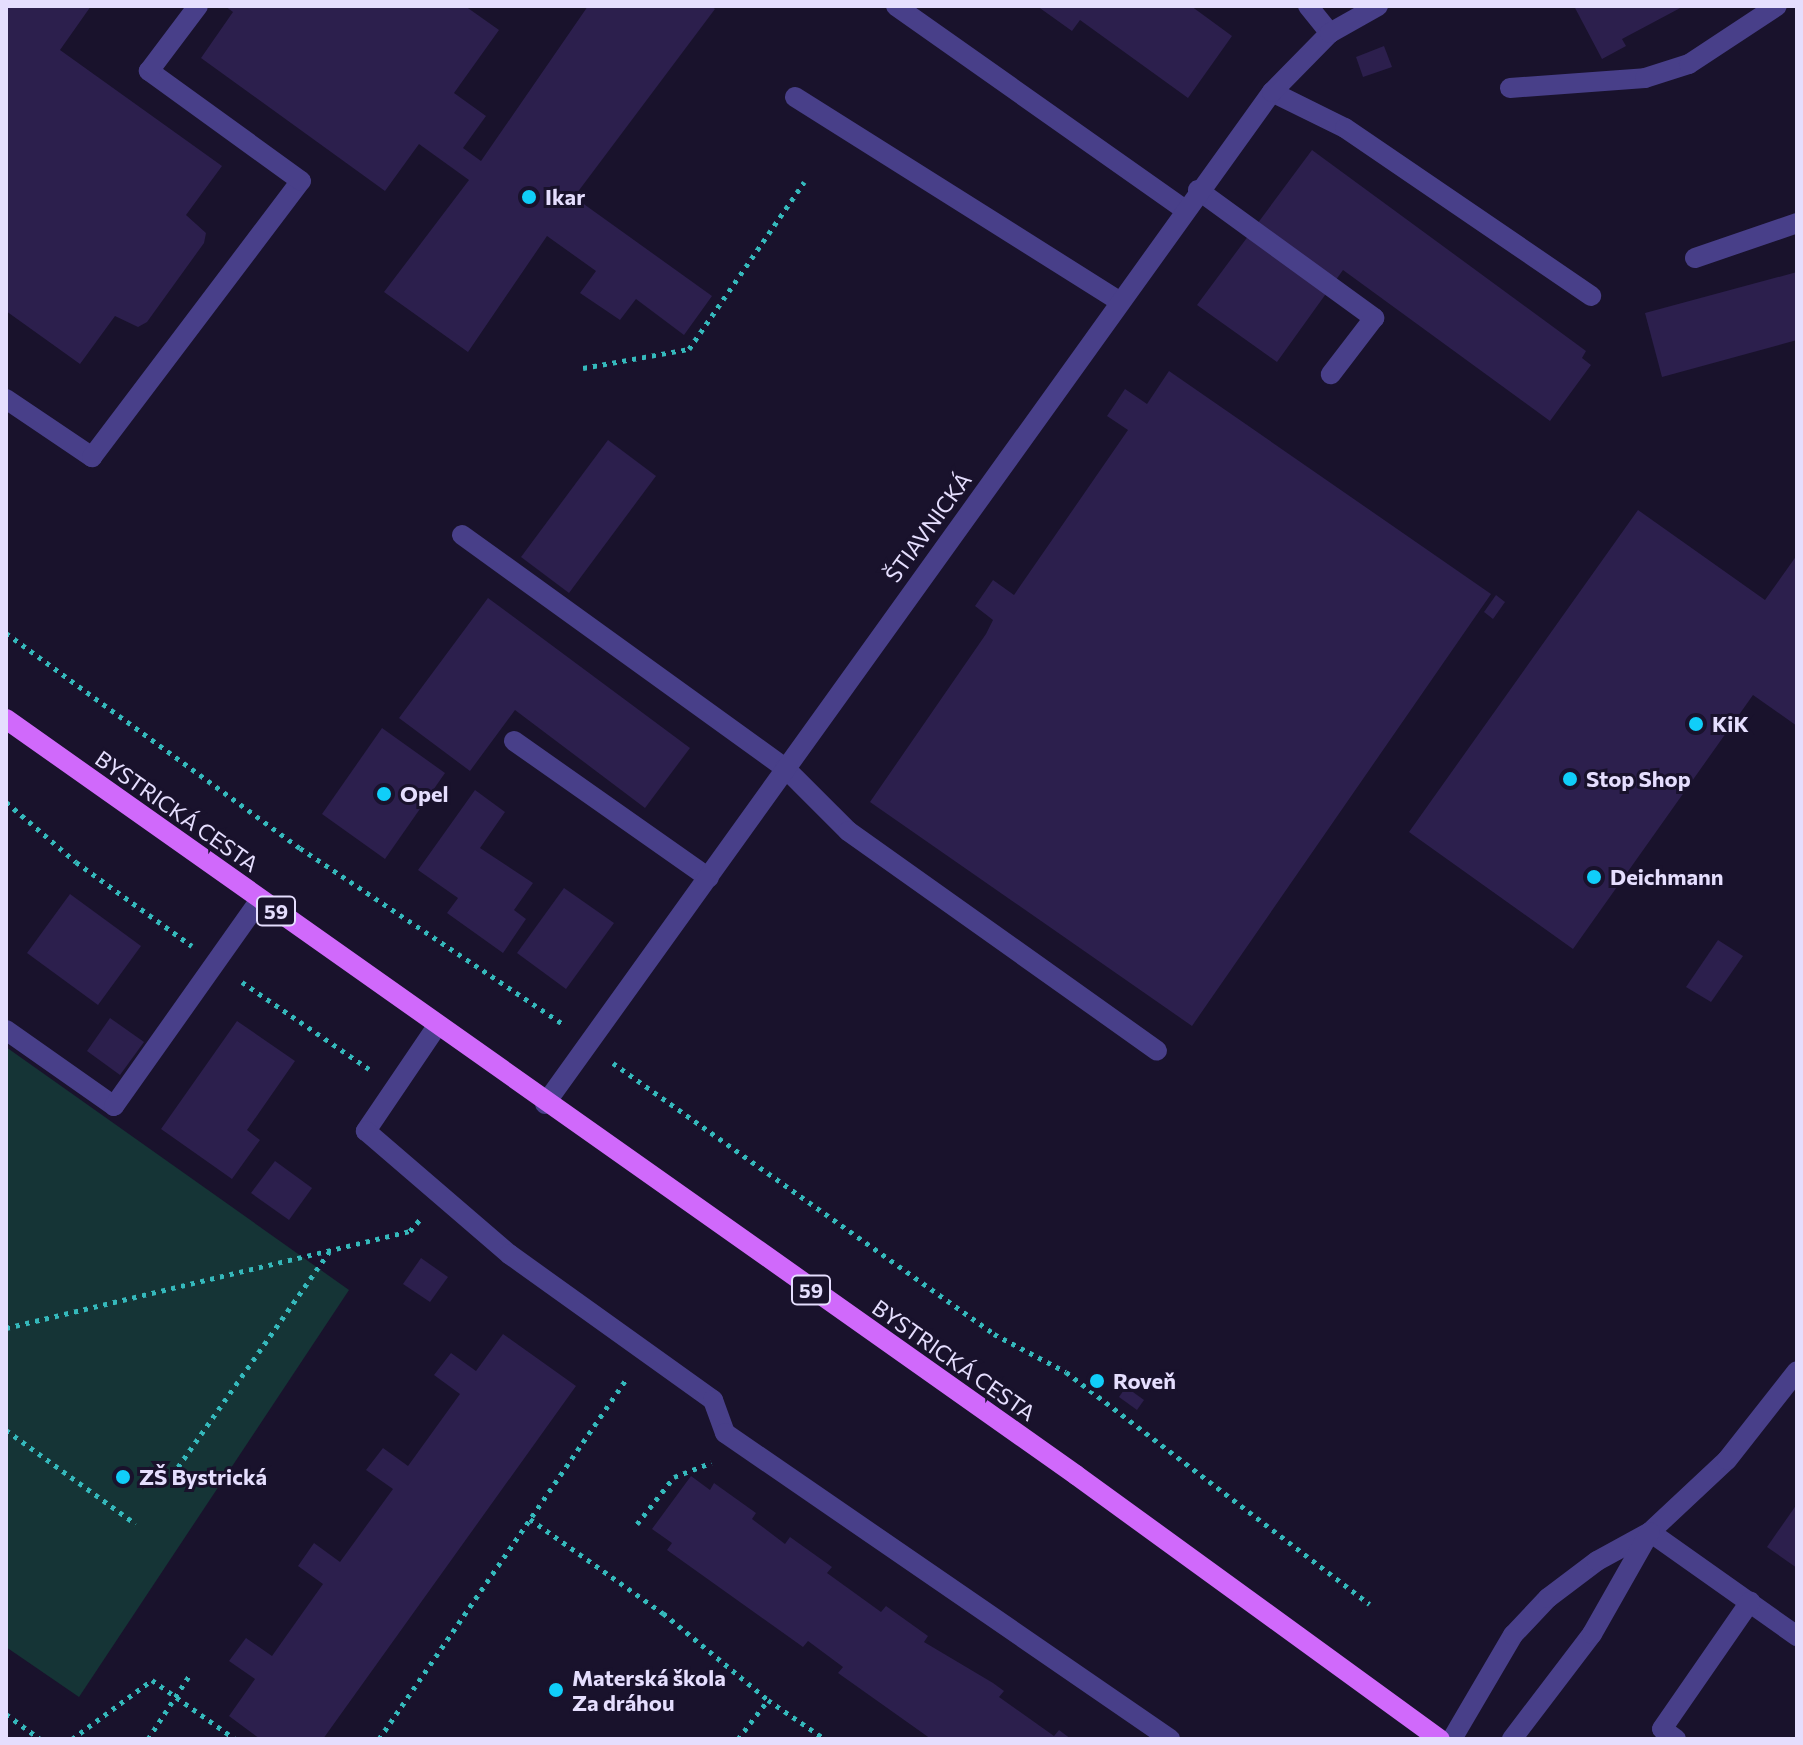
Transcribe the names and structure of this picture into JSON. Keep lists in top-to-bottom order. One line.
{"streets":{"main road":["BYSTRICKÁ CESTA","59"],"street":["ŠTIAVNICKÁ"]},"crossings":[["ŠTIAVNICKÁ","BYSTRICKÁ CESTA"]],"places":["Ikar","KiK","Stop Shop","Opel","Deichmann","Roveň","ZŠ Bystrická","Materská škola Za dráhou"]}
